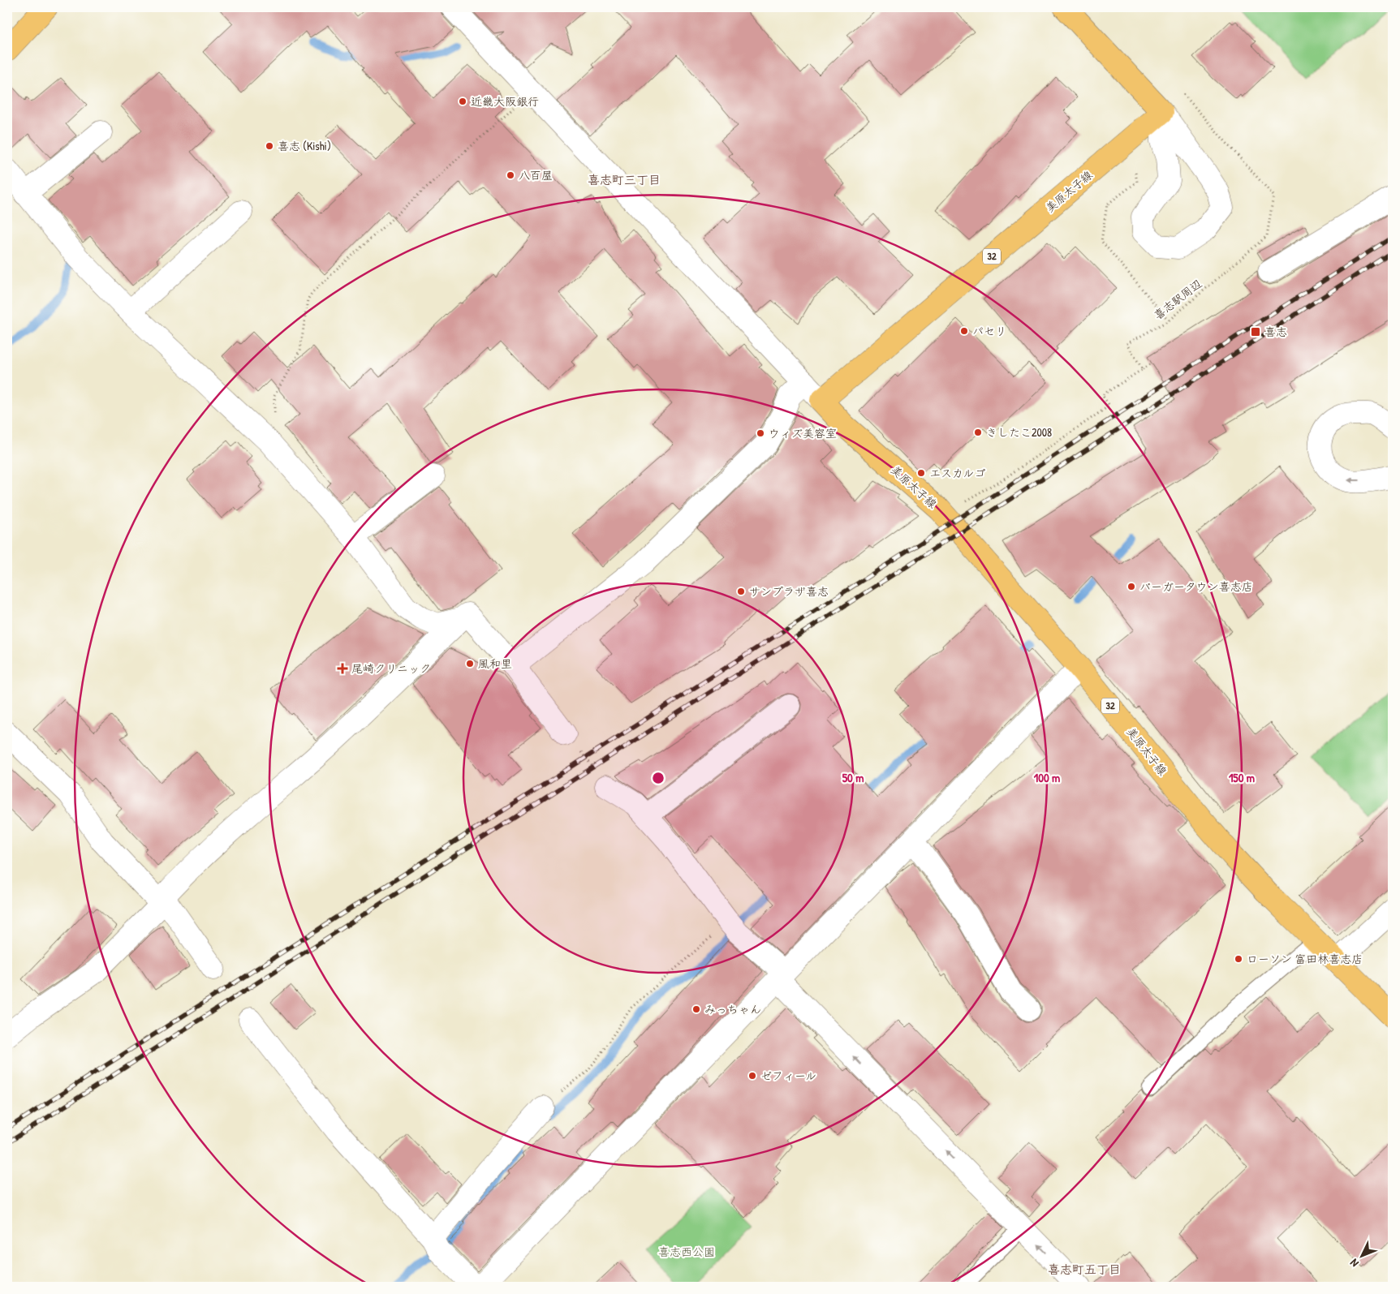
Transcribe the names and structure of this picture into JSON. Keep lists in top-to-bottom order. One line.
{"streets":{"main road":["美原太子線","32"],"path":["喜志駅周辺"]},"districts":["喜志町三丁目","喜志町五丁目"],"parks":["喜志西公園"],"places":{"other":["近畿大阪銀行","喜志 (Kishi)","八百屋","パセリ","きしたこ2008","ウィズ美容室","エスカルゴ","バーガータウン喜志店","サンプラザ喜志","風和里","ローソン 富田林喜志店","みっちゃん","ゼフィール"],"transit":["喜志"],"health":["尾崎クリニック"]},"north":"bottom left","rings":["50 m","100 m","150 m"]}
